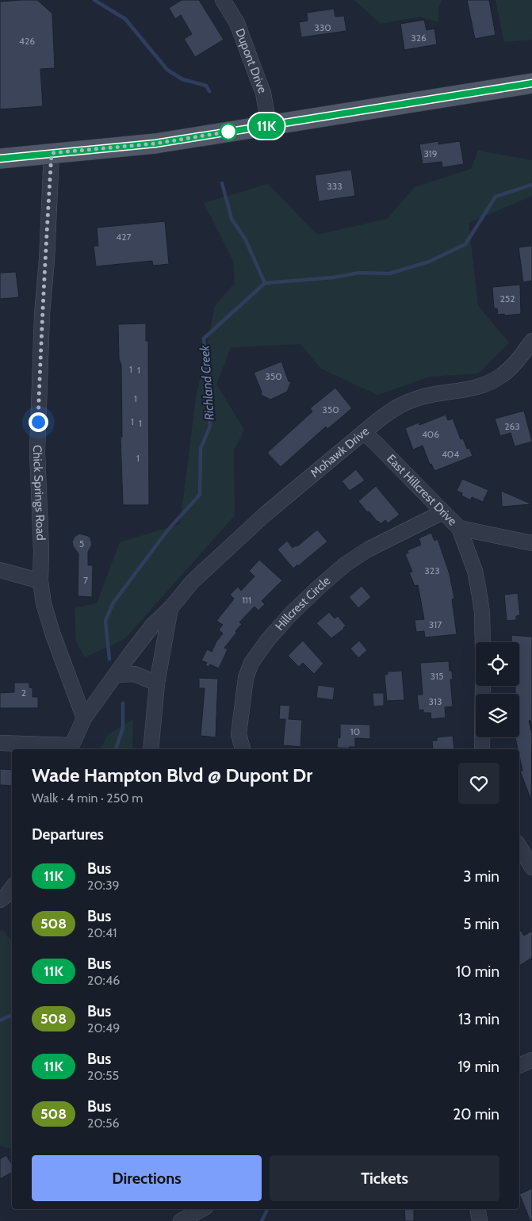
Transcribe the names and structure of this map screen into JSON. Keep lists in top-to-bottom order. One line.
{"streets":{"street":["Dupont Drive","Mohawk Drive","East Hillcrest Drive","Chick Springs Road","Hillcrest Circle"]},"crossings":[["Mohawk Drive","East Hillcrest Drive"],["Mohawk Drive","Chick Springs Road"],["East Hillcrest Drive","Hillcrest Circle"]],"water":["Richland Creek"],"lines":["bus line 11K"],"house_numbers":["330","326","426","319","333","427","252","1","1","350","1","350","1","1","263","406","404","1","5","323","7","111","317","315","2","313","10"],"page":{"on_map":"11K","heading":[["Wade Hampton Blvd @ Dupont Dr","Walk · 4 min · 250 m"],"Departures"],"list":[{"mark":"11K","name":"Bus","note":"20:39","value":"3 min"},{"mark":"508","name":"Bus","note":"20:41","value":"5 min"},{"mark":"11K","name":"Bus","note":"20:46","value":"10 min"},{"mark":"508","name":"Bus","note":"20:49","value":"13 min"},{"mark":"11K","name":"Bus","note":"20:55","value":"19 min"},{"mark":"508","name":"Bus","note":"20:56","value":"20 min"}],"buttons":["Directions","Tickets"]}}
